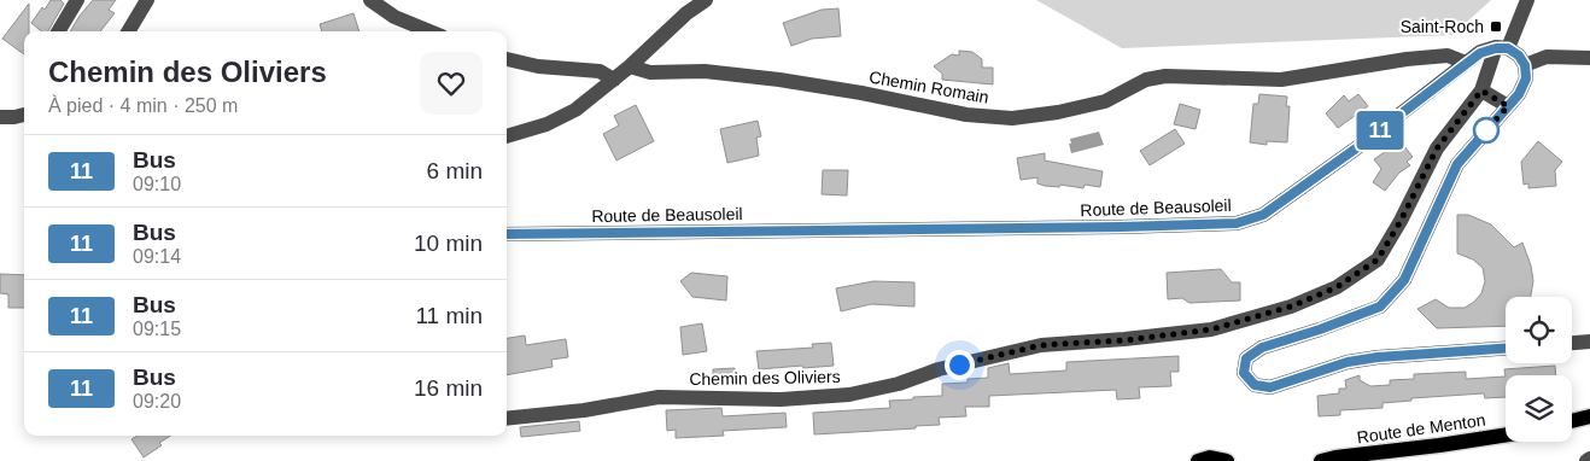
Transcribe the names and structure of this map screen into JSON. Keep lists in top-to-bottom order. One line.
{"streets":{"main road":["Route de Menton"],"street":["Chemin Romain","Route de Beausoleil","Chemin des Oliviers"]},"crossings":[["Chemin Romain","Route de Beausoleil"],["Route de Beausoleil","Chemin des Oliviers"]],"places":{"transit":["Saint-Roch"]},"lines":["bus line 11"],"page":{"on_map":"11","heading":["Chemin des Oliviers","À pied · 4 min · 250 m"],"list":[{"mark":"11","name":"Bus","note":"09:10","value":"6 min"},{"mark":"11","name":"Bus","note":"09:14","value":"10 min"},{"mark":"11","name":"Bus","note":"09:15","value":"11 min"},{"mark":"11","name":"Bus","note":"09:20","value":"16 min"}]}}
